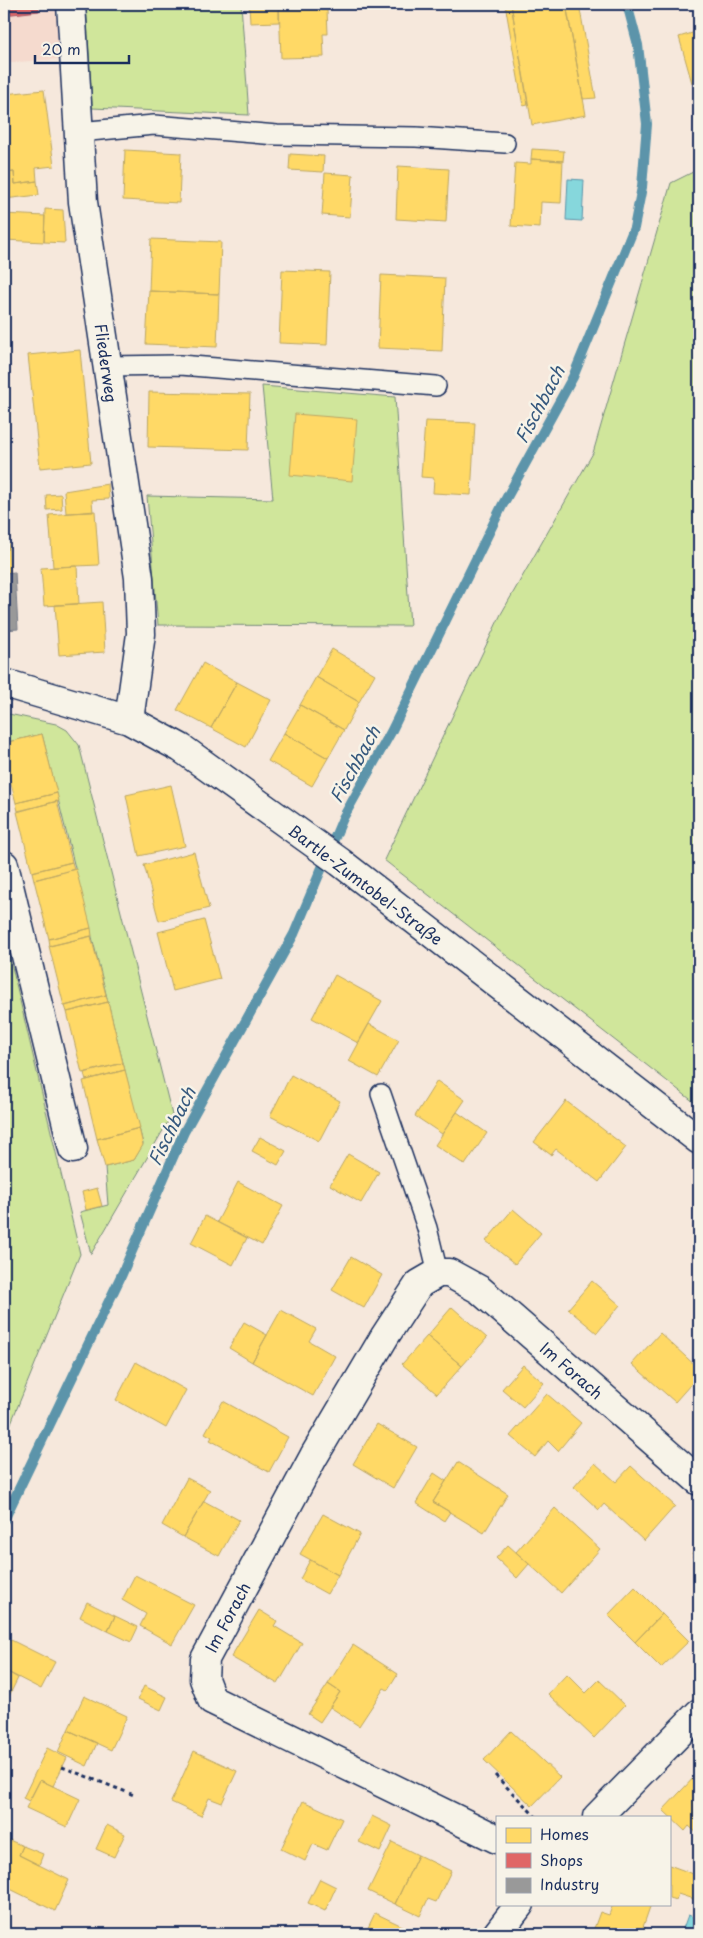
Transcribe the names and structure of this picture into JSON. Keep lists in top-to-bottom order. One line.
{"streets":{"street":["Fliederweg","Bartle-Zumtobel-Straße","Im Forach"]},"crossings":[["Fliederweg","Bartle-Zumtobel-Straße"]],"water":["Fischbach"],"legend":["Homes","Shops","Industry"],"scale_bar":"20 m"}
